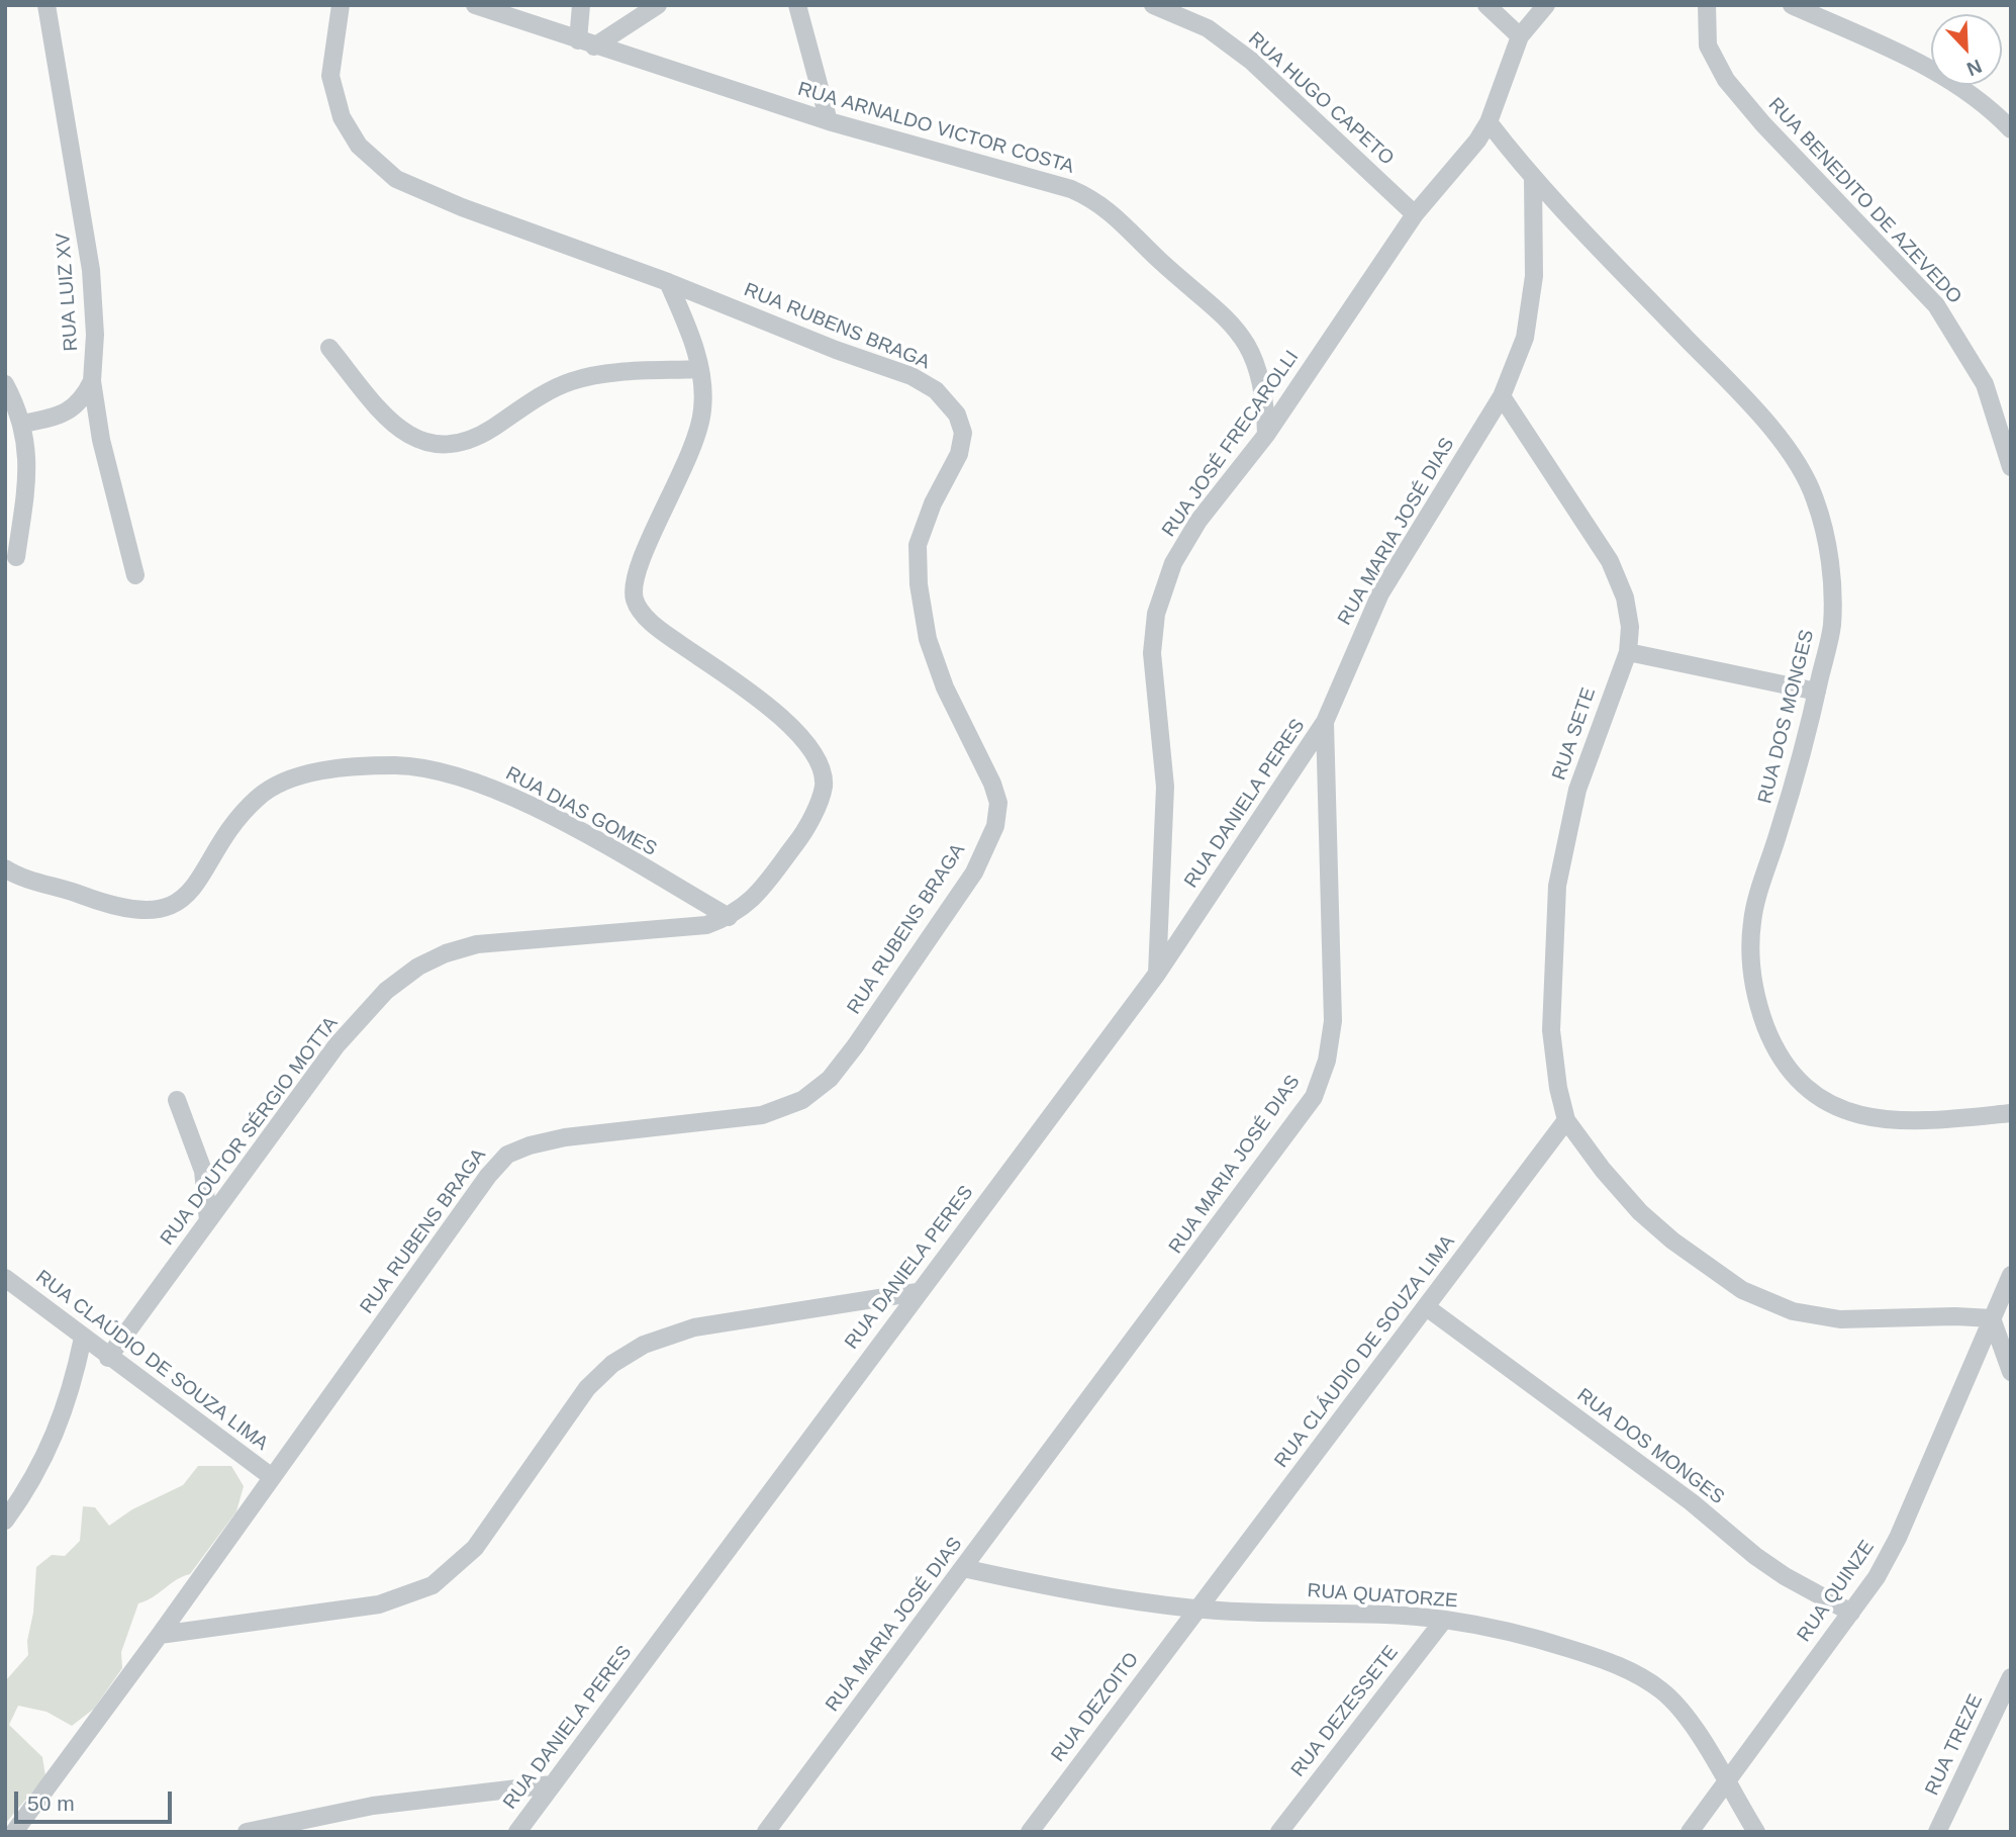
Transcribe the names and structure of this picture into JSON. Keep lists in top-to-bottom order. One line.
{"streets":{"street":["RUA HUGO CAPETO","RUA ARNALDO VICTOR COSTA","RUA BENEDITO DE AZEVEDO","RUA LUIZ XV","RUA RUBENS BRAGA","RUA JOSÉ FRECAROLLI","RUA MARIA JOSÉ DIAS","RUA DOS MONGES","RUA SETE","RUA DANIELA PERES","RUA DIAS GOMES","RUA DOUTOR SÉRGIO MOTTA","RUA CLÁUDIO DE SOUZA LIMA","RUA CLAÚDIO DE SOUZA LIMA","RUA QUINZE","RUA QUATORZE","RUA DEZOITO","RUA DEZESSETE","RUA TREZE"]},"crossings":[["RUA HUGO CAPETO","RUA JOSÉ FRECAROLLI"],["RUA ARNALDO VICTOR COSTA","RUA JOSÉ FRECAROLLI"],["RUA RUBENS BRAGA","RUA DOUTOR SÉRGIO MOTTA"],["RUA RUBENS BRAGA","RUA CLAÚDIO DE SOUZA LIMA"],["RUA JOSÉ FRECAROLLI","RUA DOS MONGES"],["RUA JOSÉ FRECAROLLI","RUA DANIELA PERES"],["RUA MARIA JOSÉ DIAS","RUA DOS MONGES"],["RUA MARIA JOSÉ DIAS","RUA SETE"],["RUA MARIA JOSÉ DIAS","RUA DANIELA PERES"],["RUA MARIA JOSÉ DIAS","RUA QUATORZE"],["RUA DOS MONGES","RUA CLÁUDIO DE SOUZA LIMA"],["RUA DOS MONGES","RUA QUINZE"],["RUA SETE","RUA CLÁUDIO DE SOUZA LIMA"],["RUA DIAS GOMES","RUA DOUTOR SÉRGIO MOTTA"],["RUA DOUTOR SÉRGIO MOTTA","RUA CLAÚDIO DE SOUZA LIMA"],["RUA CLÁUDIO DE SOUZA LIMA","RUA QUATORZE"],["RUA CLÁUDIO DE SOUZA LIMA","RUA DEZOITO"],["RUA QUINZE","RUA QUATORZE"],["RUA QUATORZE","RUA DEZOITO"],["RUA QUATORZE","RUA DEZESSETE"]],"scale_bar":"50 m","north":"bottom right"}
